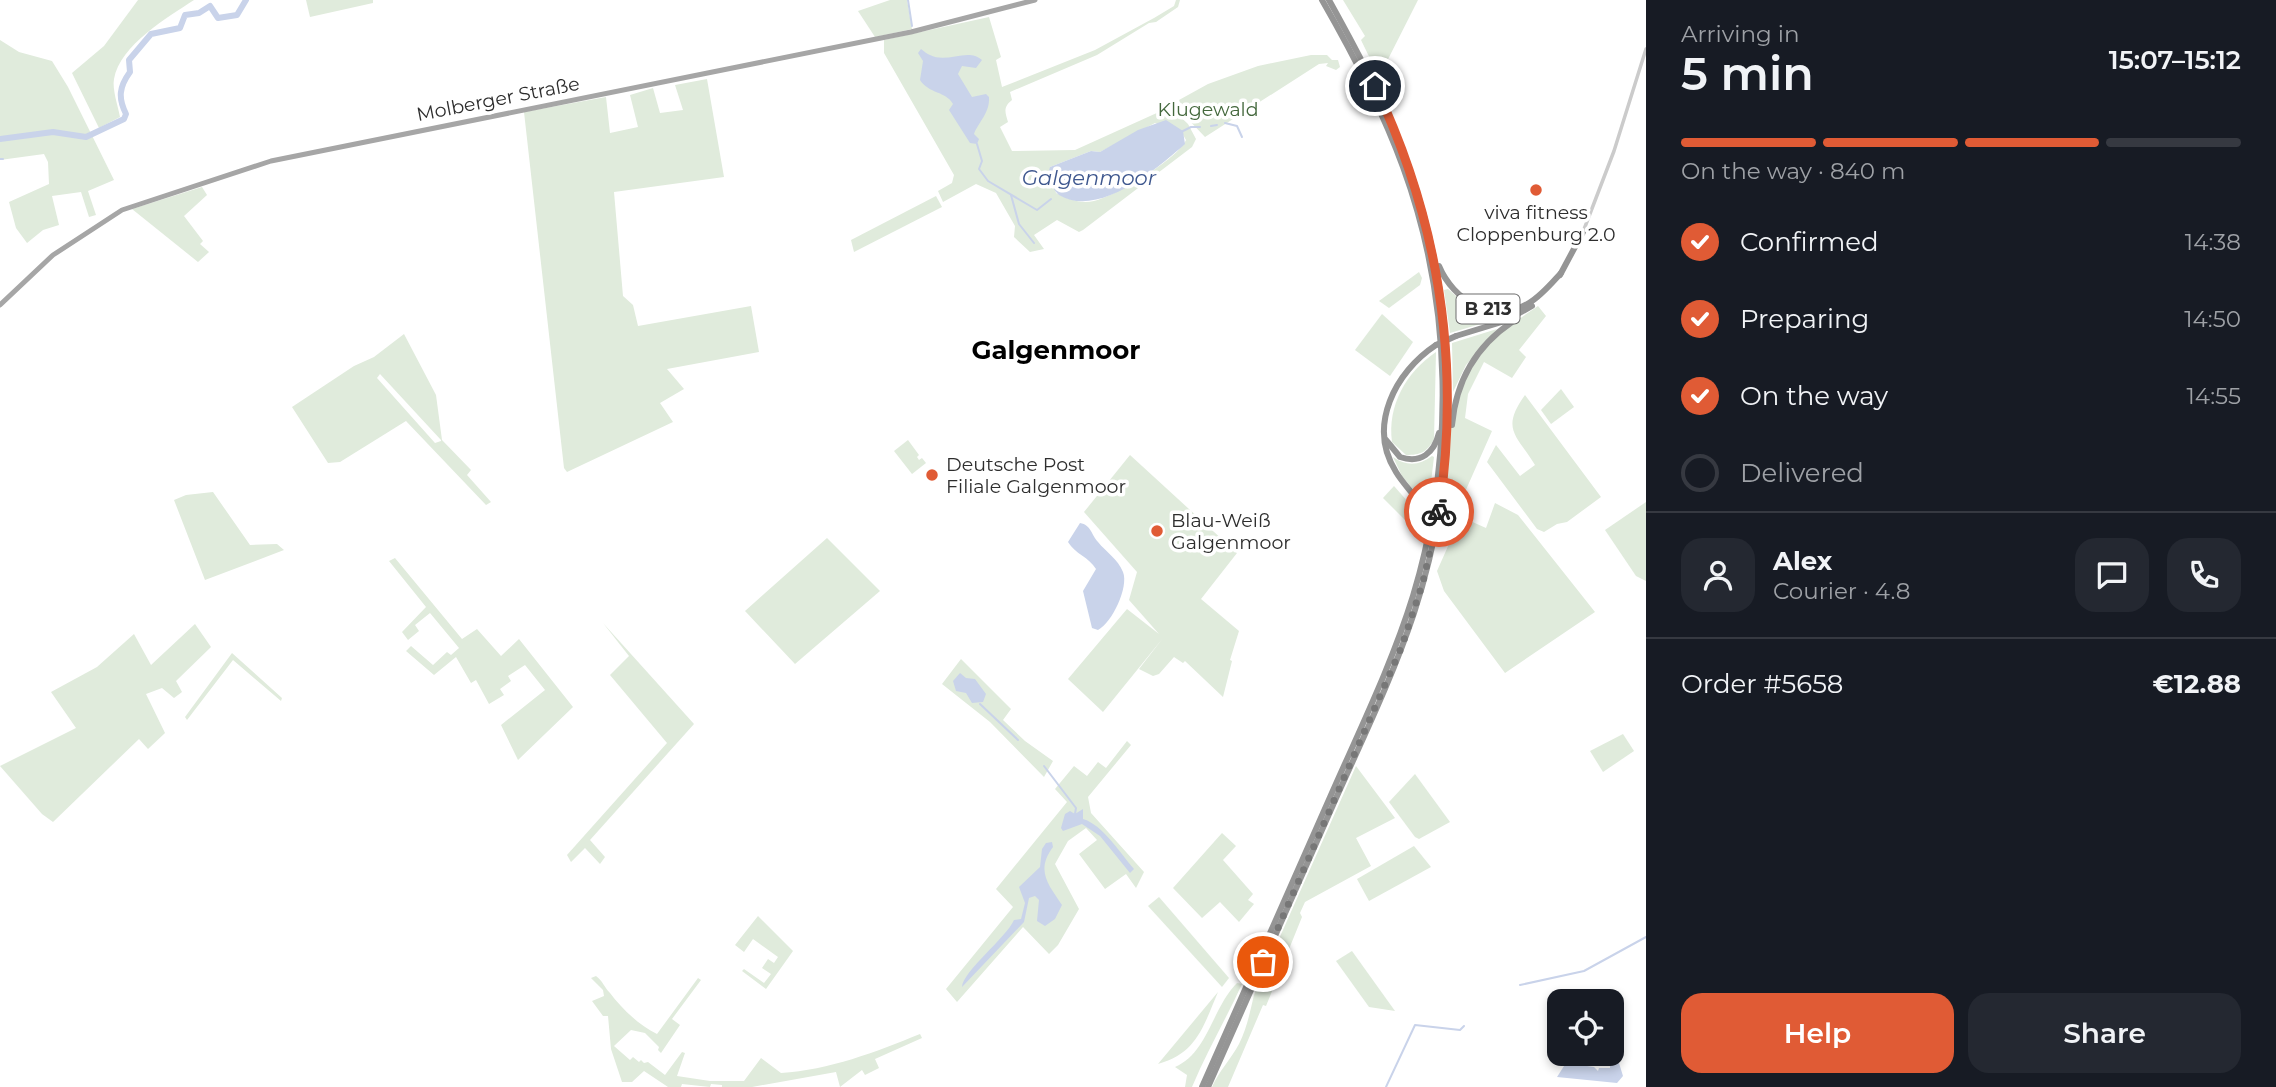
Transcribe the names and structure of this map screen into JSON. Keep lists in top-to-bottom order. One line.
{"streets":{"highway":["B 213"],"main road":["Molberger Straße"]},"districts":["Galgenmoor"],"water":["Galgenmoor"],"parks":["Klugewald"],"places":["viva fitness Cloppenburg 2.0","Deutsche Post Filiale Galgenmoor","Blau-Weiß Galgenmoor"],"page":{"heading":["5 min","Arriving in","15:07–15:12"],"panel":["Alex","Courier · 4.8","Order #5658","€12.88"],"bar":"On the way · 840 m","list":[["Confirmed","14:38"],["Preparing","14:50"],["On the way","14:55"],"Delivered"],"buttons":["Help","Share"]}}
